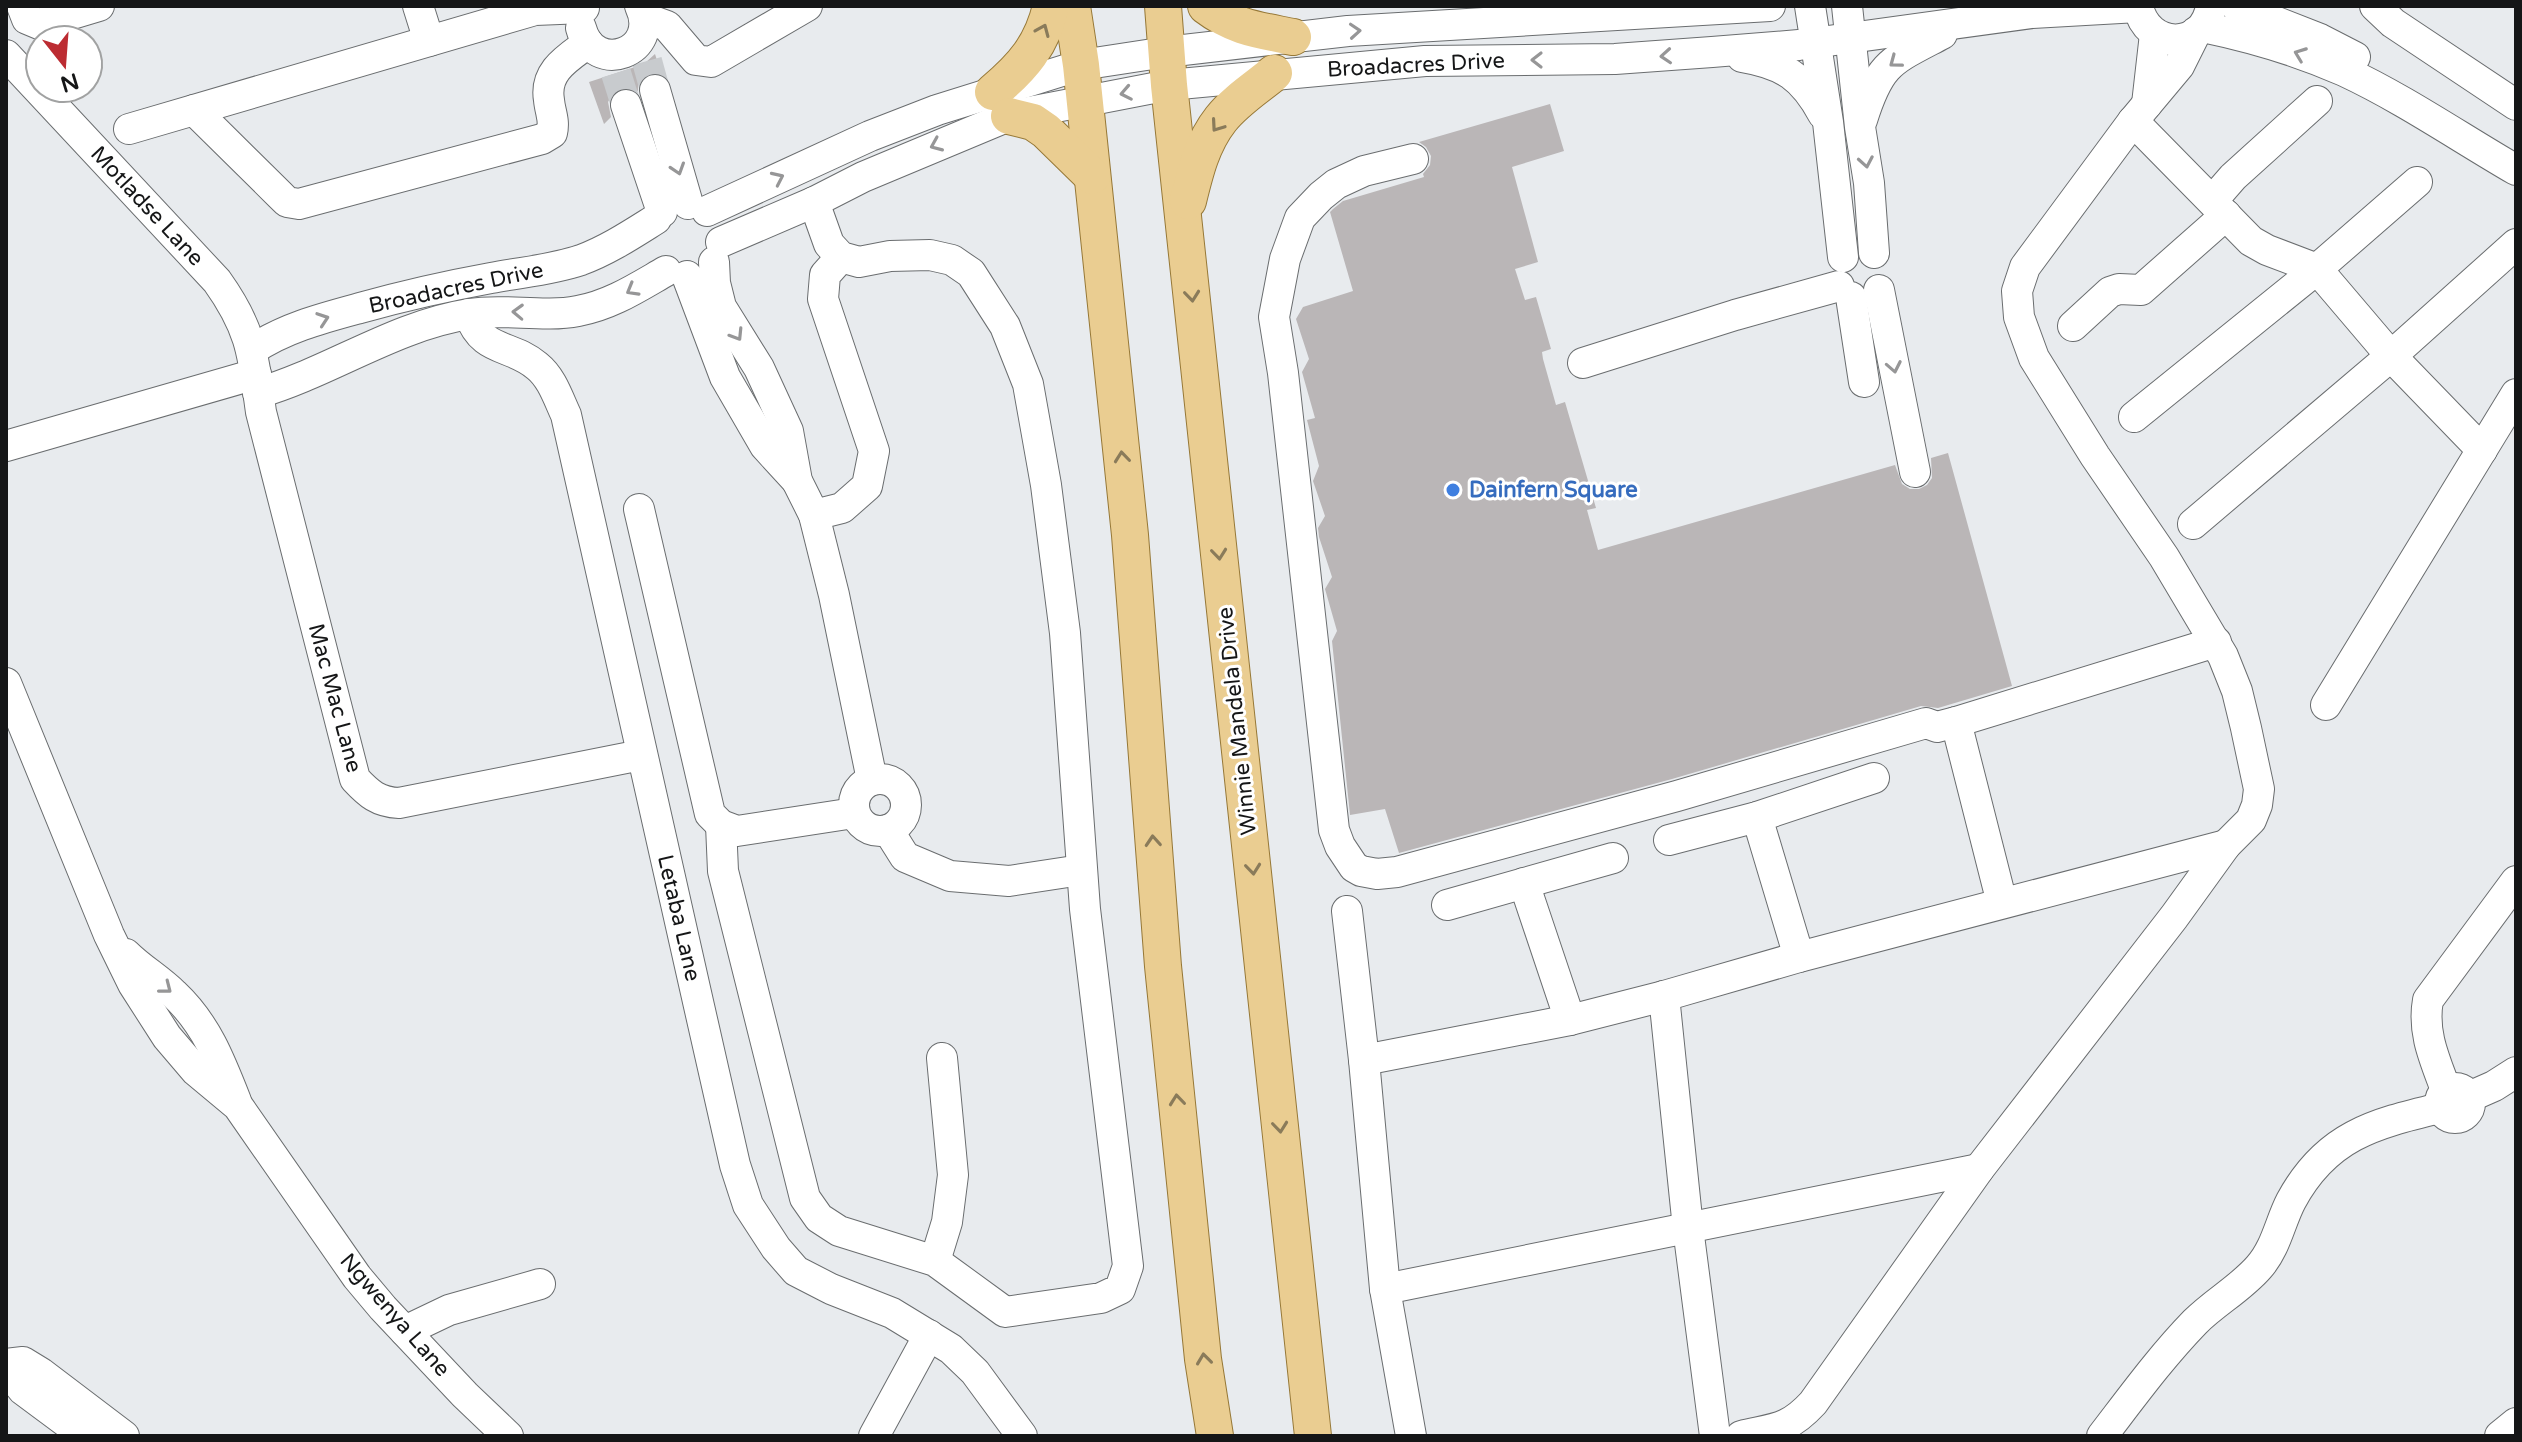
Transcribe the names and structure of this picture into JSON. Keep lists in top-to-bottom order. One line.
{"streets":{"main road":["Winnie Mandela Drive"],"street":["Broadacres Drive","Motladse Lane","Mac Mac Lane","Letaba Lane","Ngwenya Lane"]},"crossings":[["Broadacres Drive","Motladse Lane"],["Broadacres Drive","Mac Mac Lane"],["Broadacres Drive","Winnie Mandela Drive"],["Broadacres Drive","Letaba Lane"],["Motladse Lane","Mac Mac Lane"],["Mac Mac Lane","Letaba Lane"]],"places":["Dainfern Square"],"north":"bottom"}
